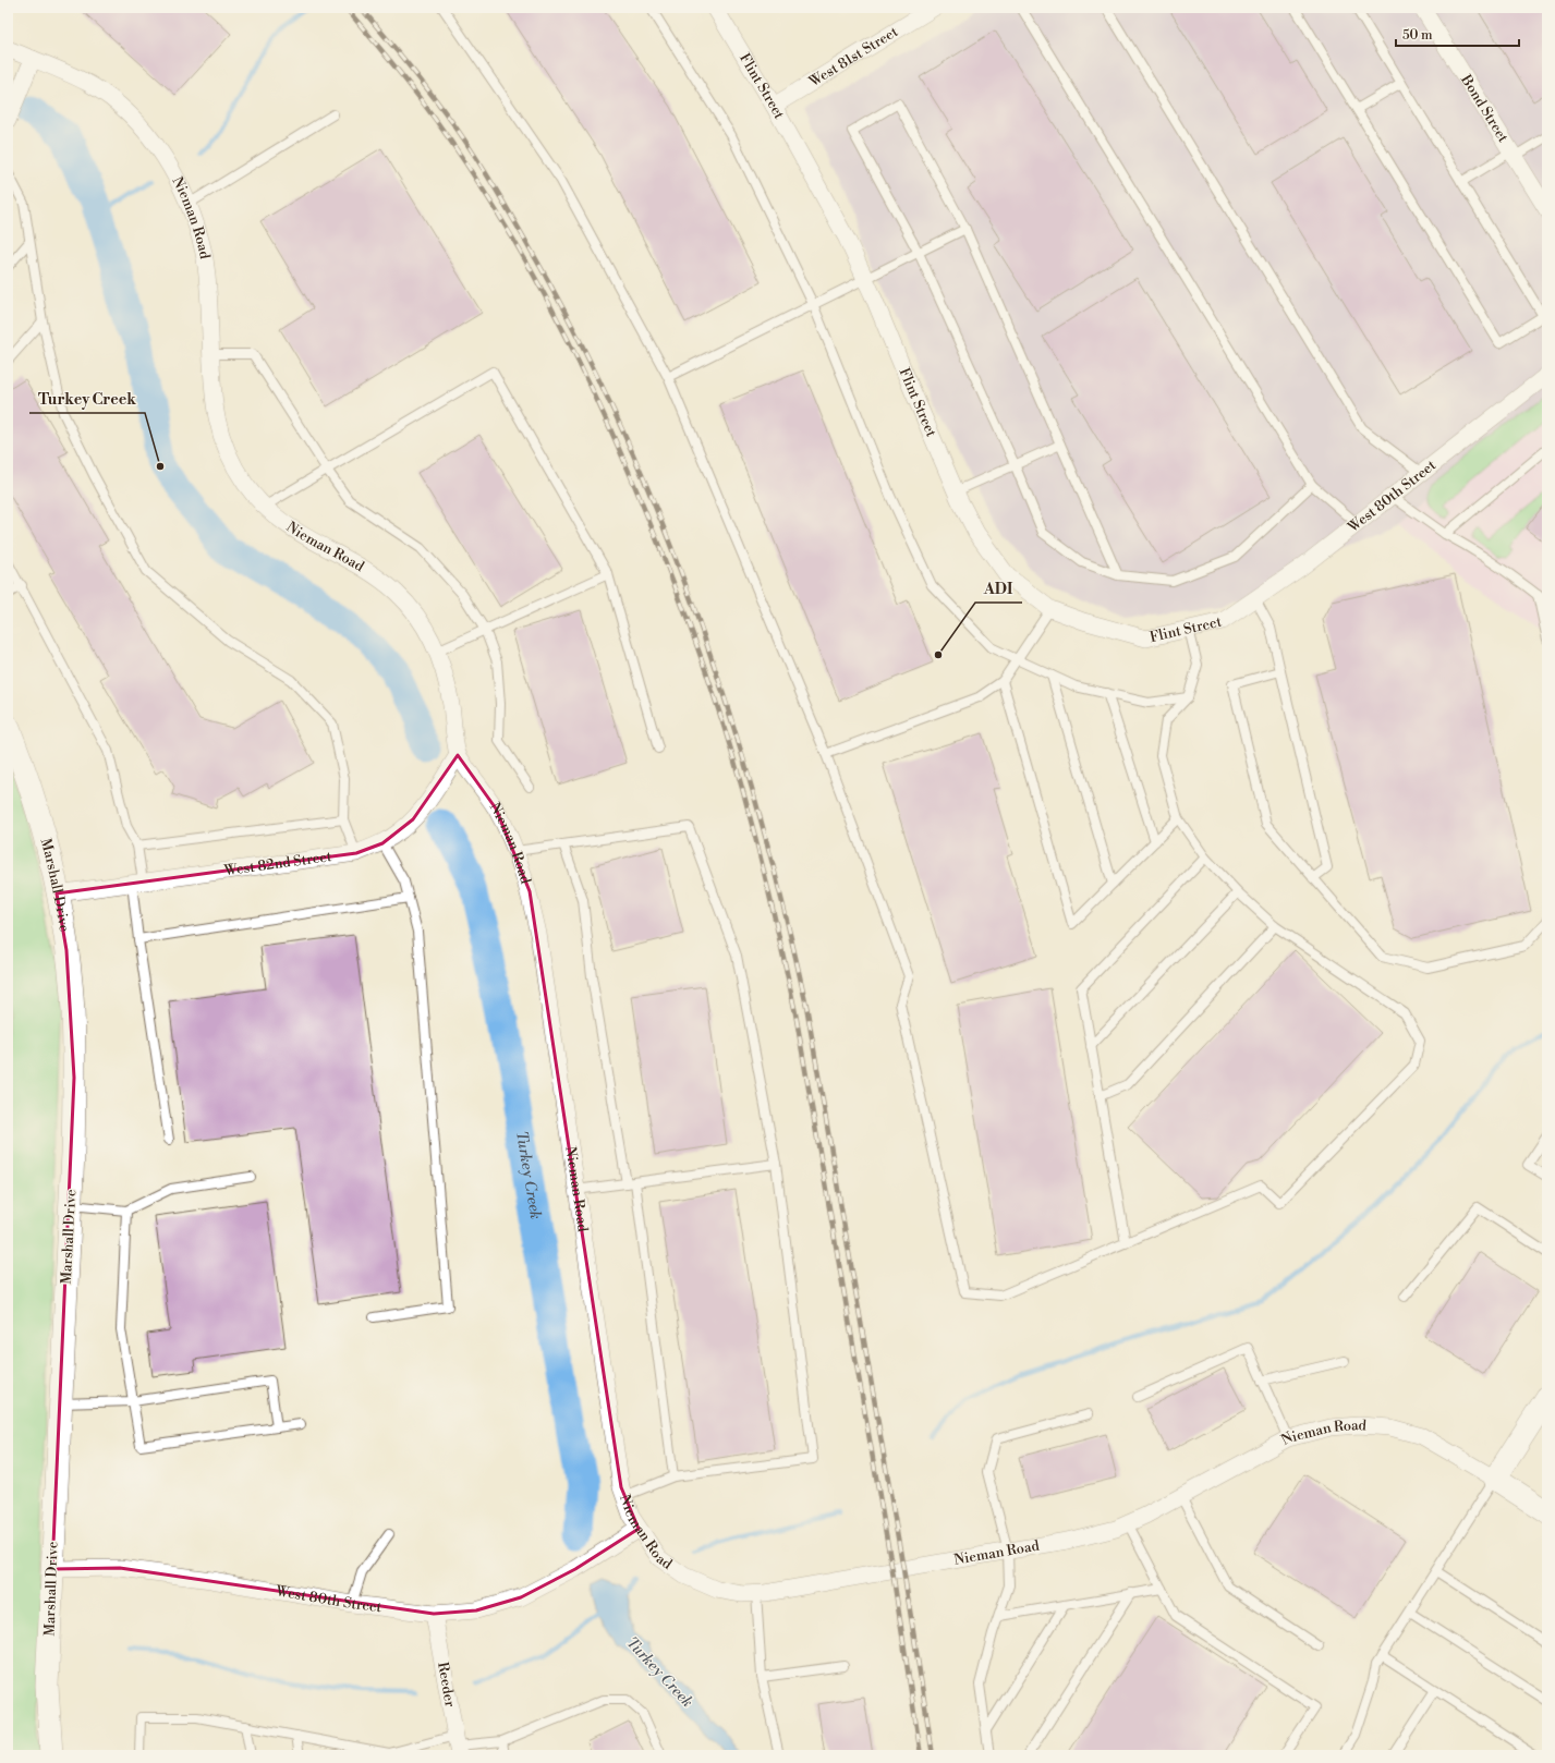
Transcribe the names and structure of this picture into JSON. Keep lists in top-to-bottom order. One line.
{"streets":{"street":["West 81st Street","Flint Street","Bond Street","Nieman Road","West 80th Street","West 82nd Street","Marshall Drive","Reeder"]},"crossings":[["West 81st Street","Flint Street"],["Flint Street","West 80th Street"],["Nieman Road","West 80th Street"],["Nieman Road","West 82nd Street"],["West 80th Street","Marshall Drive"],["West 80th Street","Reeder"],["West 82nd Street","Marshall Drive"]],"water":["Turkey Creek"],"places":["Turkey Creek","ADI"],"scale_bar":"50 m"}
